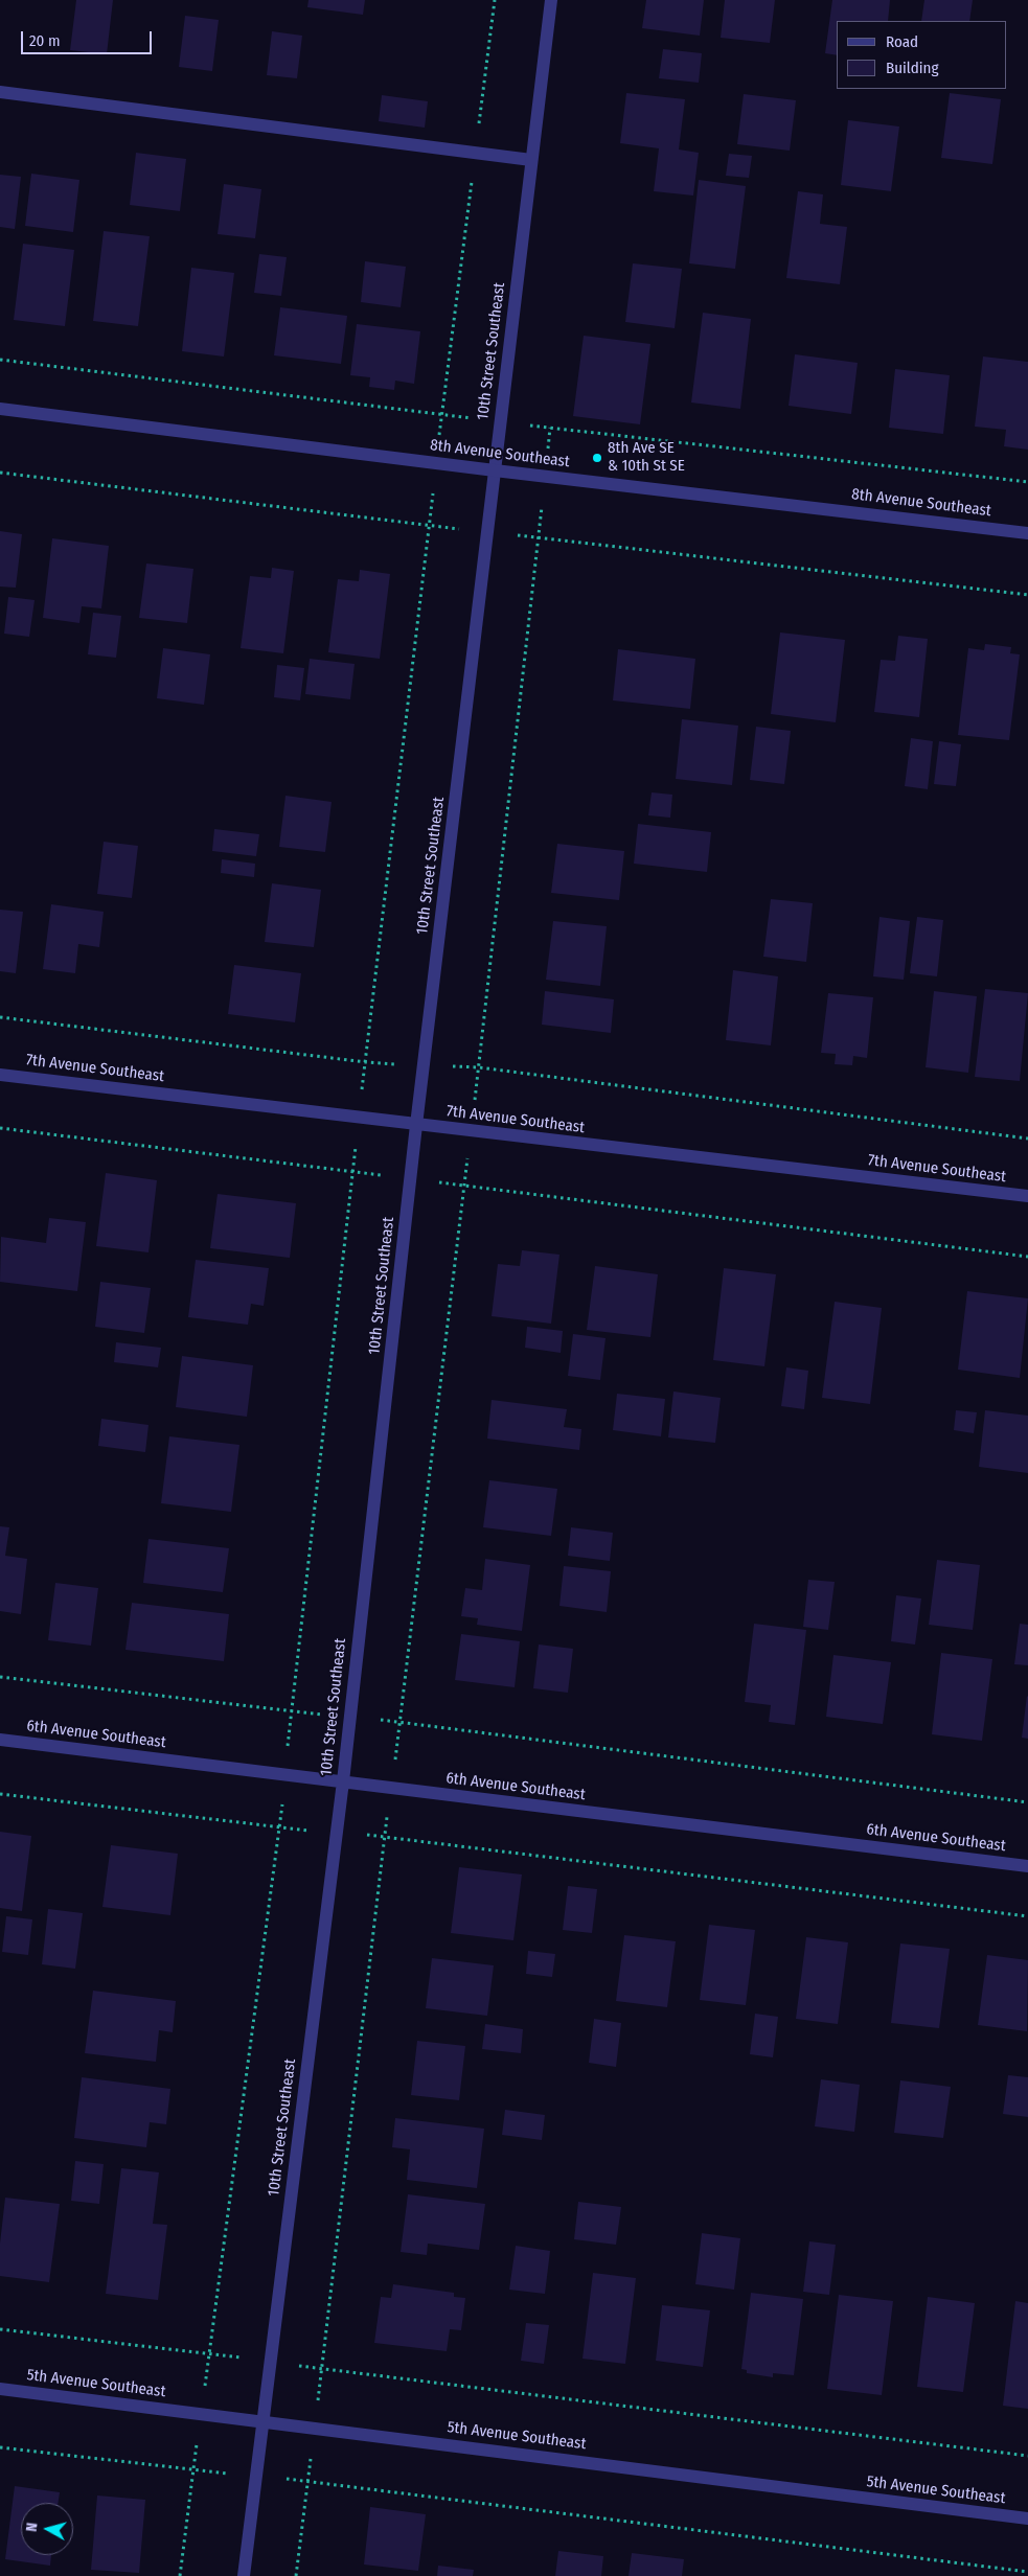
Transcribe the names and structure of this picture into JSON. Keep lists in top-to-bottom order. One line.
{"streets":{"street":["10th Street Southeast","8th Avenue Southeast","7th Avenue Southeast","6th Avenue Southeast","5th Avenue Southeast"]},"crossings":[["10th Street Southeast","8th Avenue Southeast"],["10th Street Southeast","7th Avenue Southeast"],["10th Street Southeast","6th Avenue Southeast"],["10th Street Southeast","5th Avenue Southeast"]],"places":["8th Ave SE & 10th St SE"],"legend":["Road","Building"],"scale_bar":"20 m","north":"left"}
